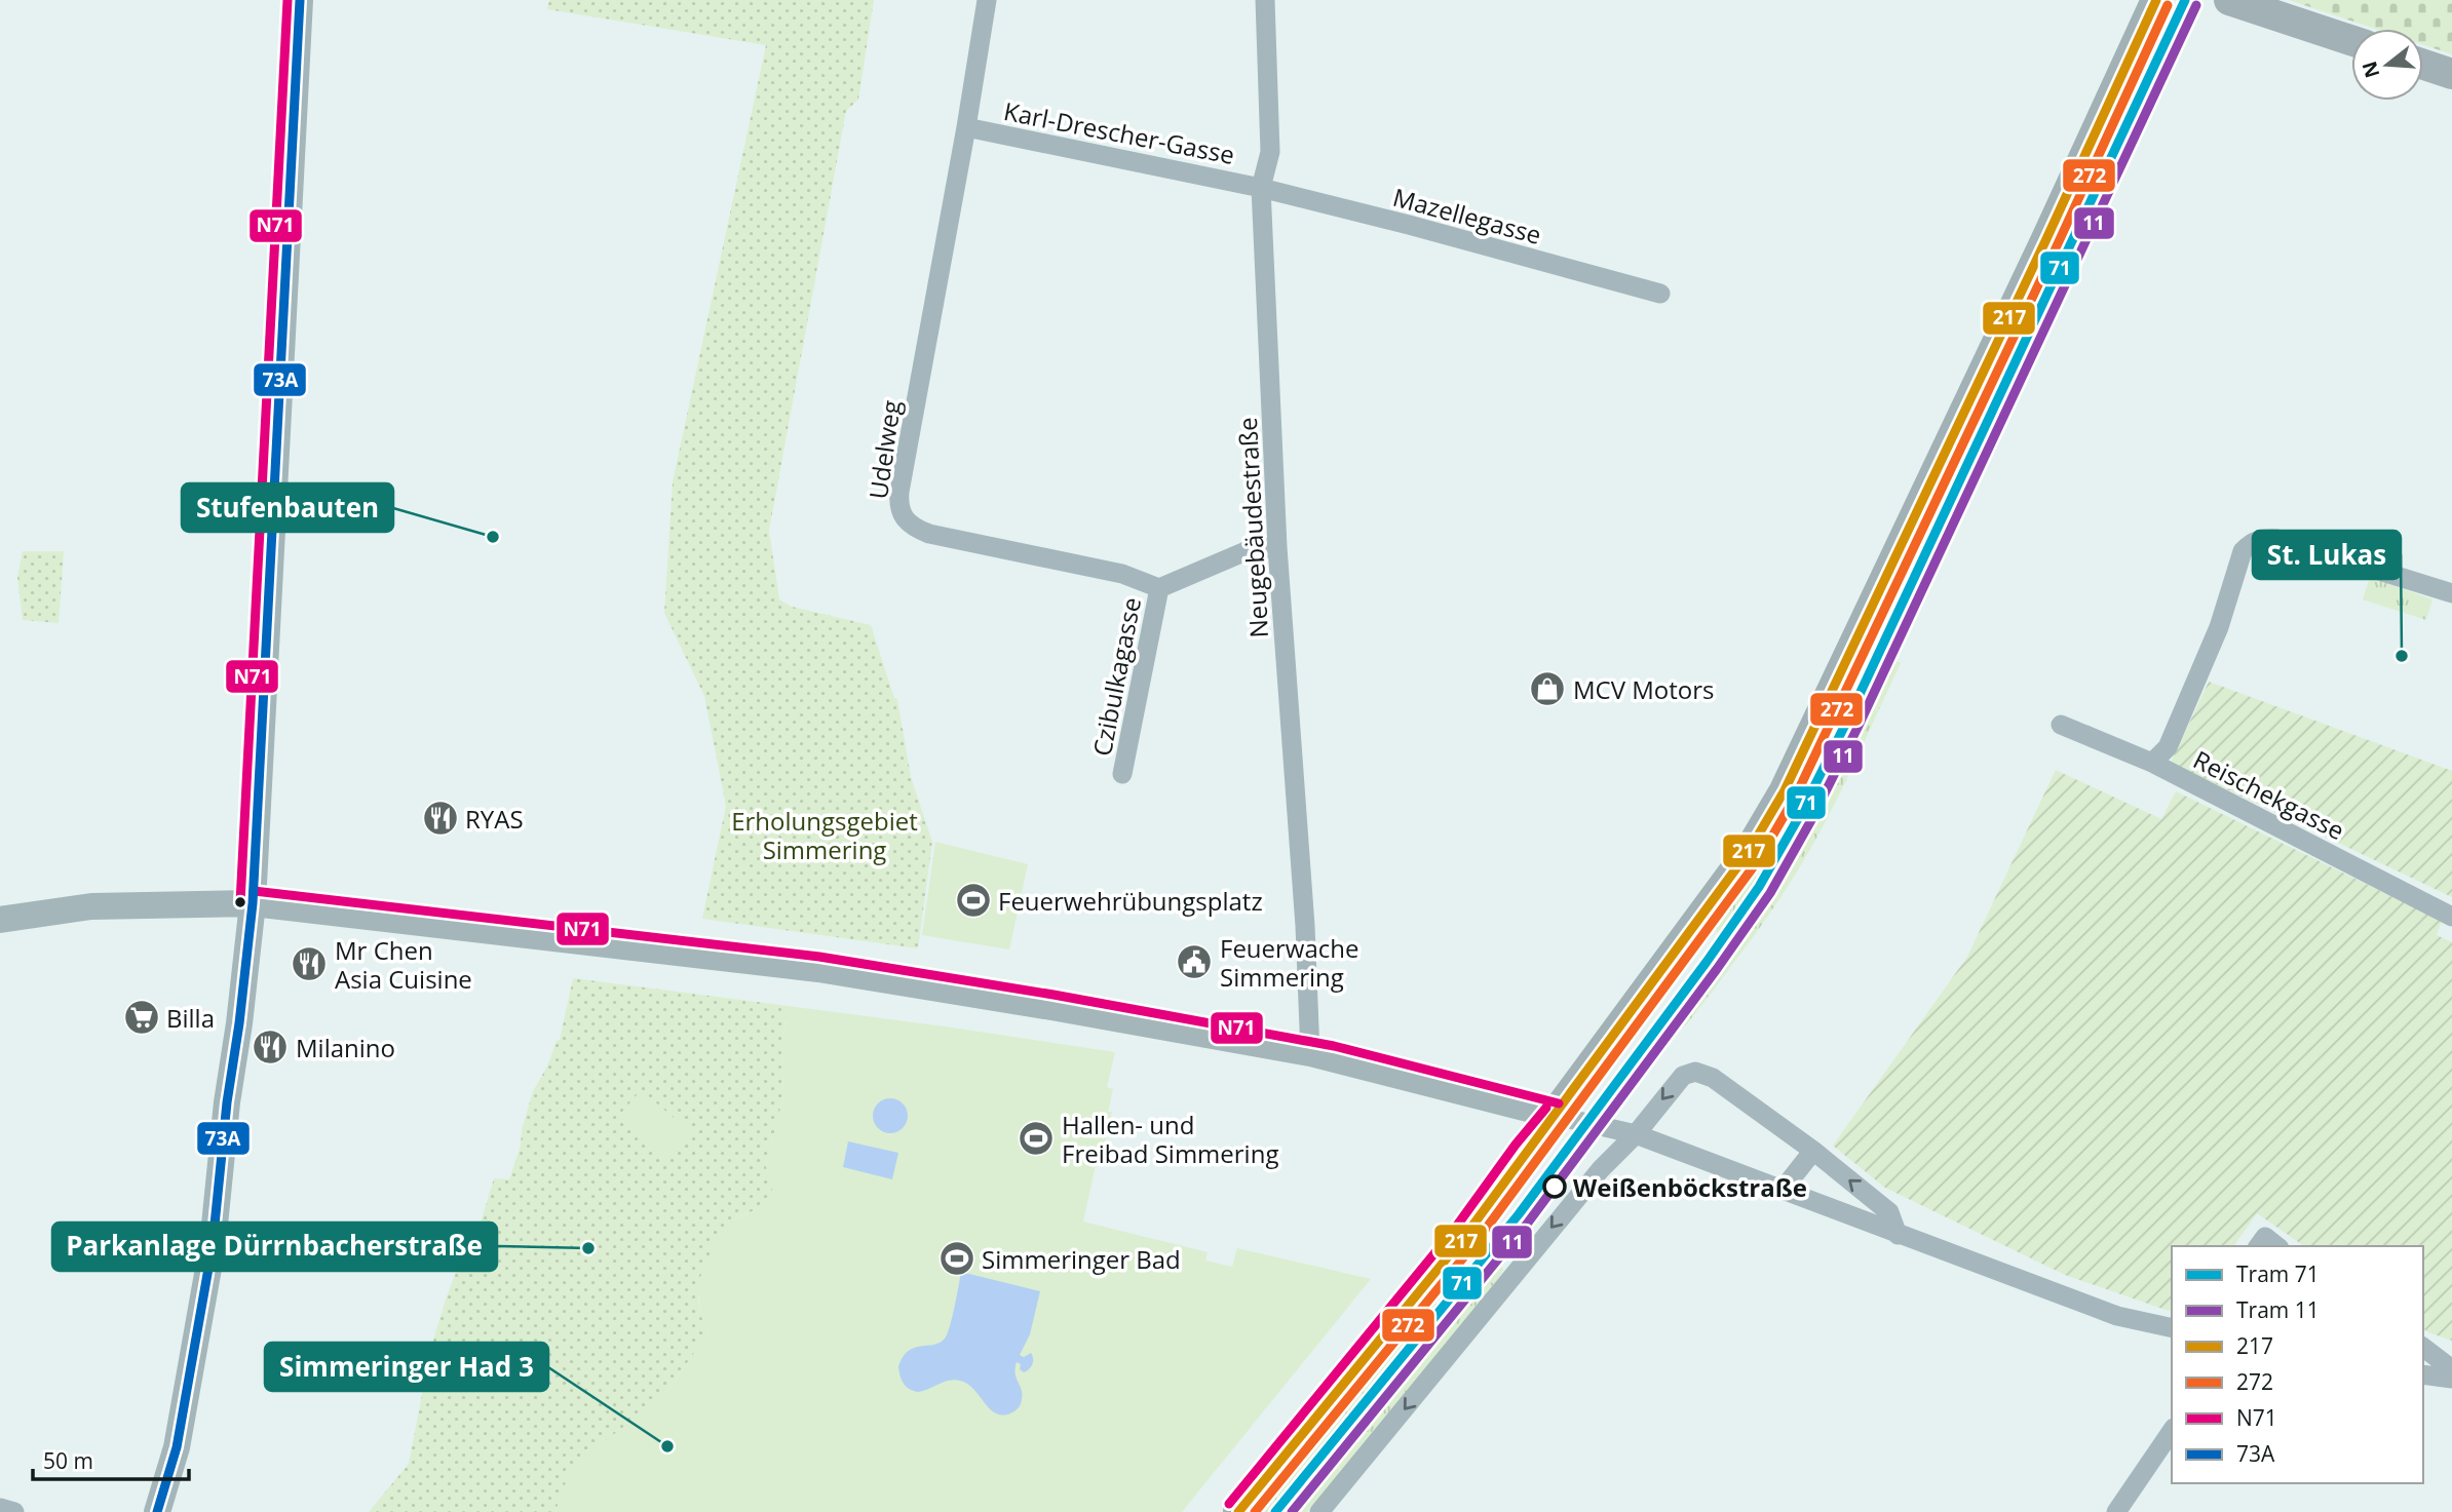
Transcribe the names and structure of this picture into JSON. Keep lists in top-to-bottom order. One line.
{"streets":{"street":["Karl-Drescher-Gasse","Mazellegasse","Udelweg","Neugebäudestraße","Czibulkagasse","Reischekgasse"]},"crossings":[["Karl-Drescher-Gasse","Mazellegasse"],["Karl-Drescher-Gasse","Udelweg"],["Karl-Drescher-Gasse","Neugebäudestraße"],["Mazellegasse","Neugebäudestraße"],["Udelweg","Czibulkagasse"]],"parks":["Erholungsgebiet Simmering"],"places":{"other":["Stufenbauten","St. Lukas","Weißenböckstraße","Parkanlage Dürrnbacherstraße","Simmeringer Had 3"],"shop":["MCV Motors"],"restaurant":["RYAS","Mr Chen Asia Cuisine","Milanino"],"sports":["Feuerwehrübungsplatz","Hallen- und Freibad Simmering","Simmeringer Bad"],"public building":["Feuerwache Simmering"],"supermarket":["Billa"]},"lines":["tram line 71","transit line 217","transit line N71","transit line 73A","tram line 11","transit line 272"],"legend":["Tram 71","Tram 11","217","272","N71","73A"],"scale_bar":"50 m","north":"left"}
